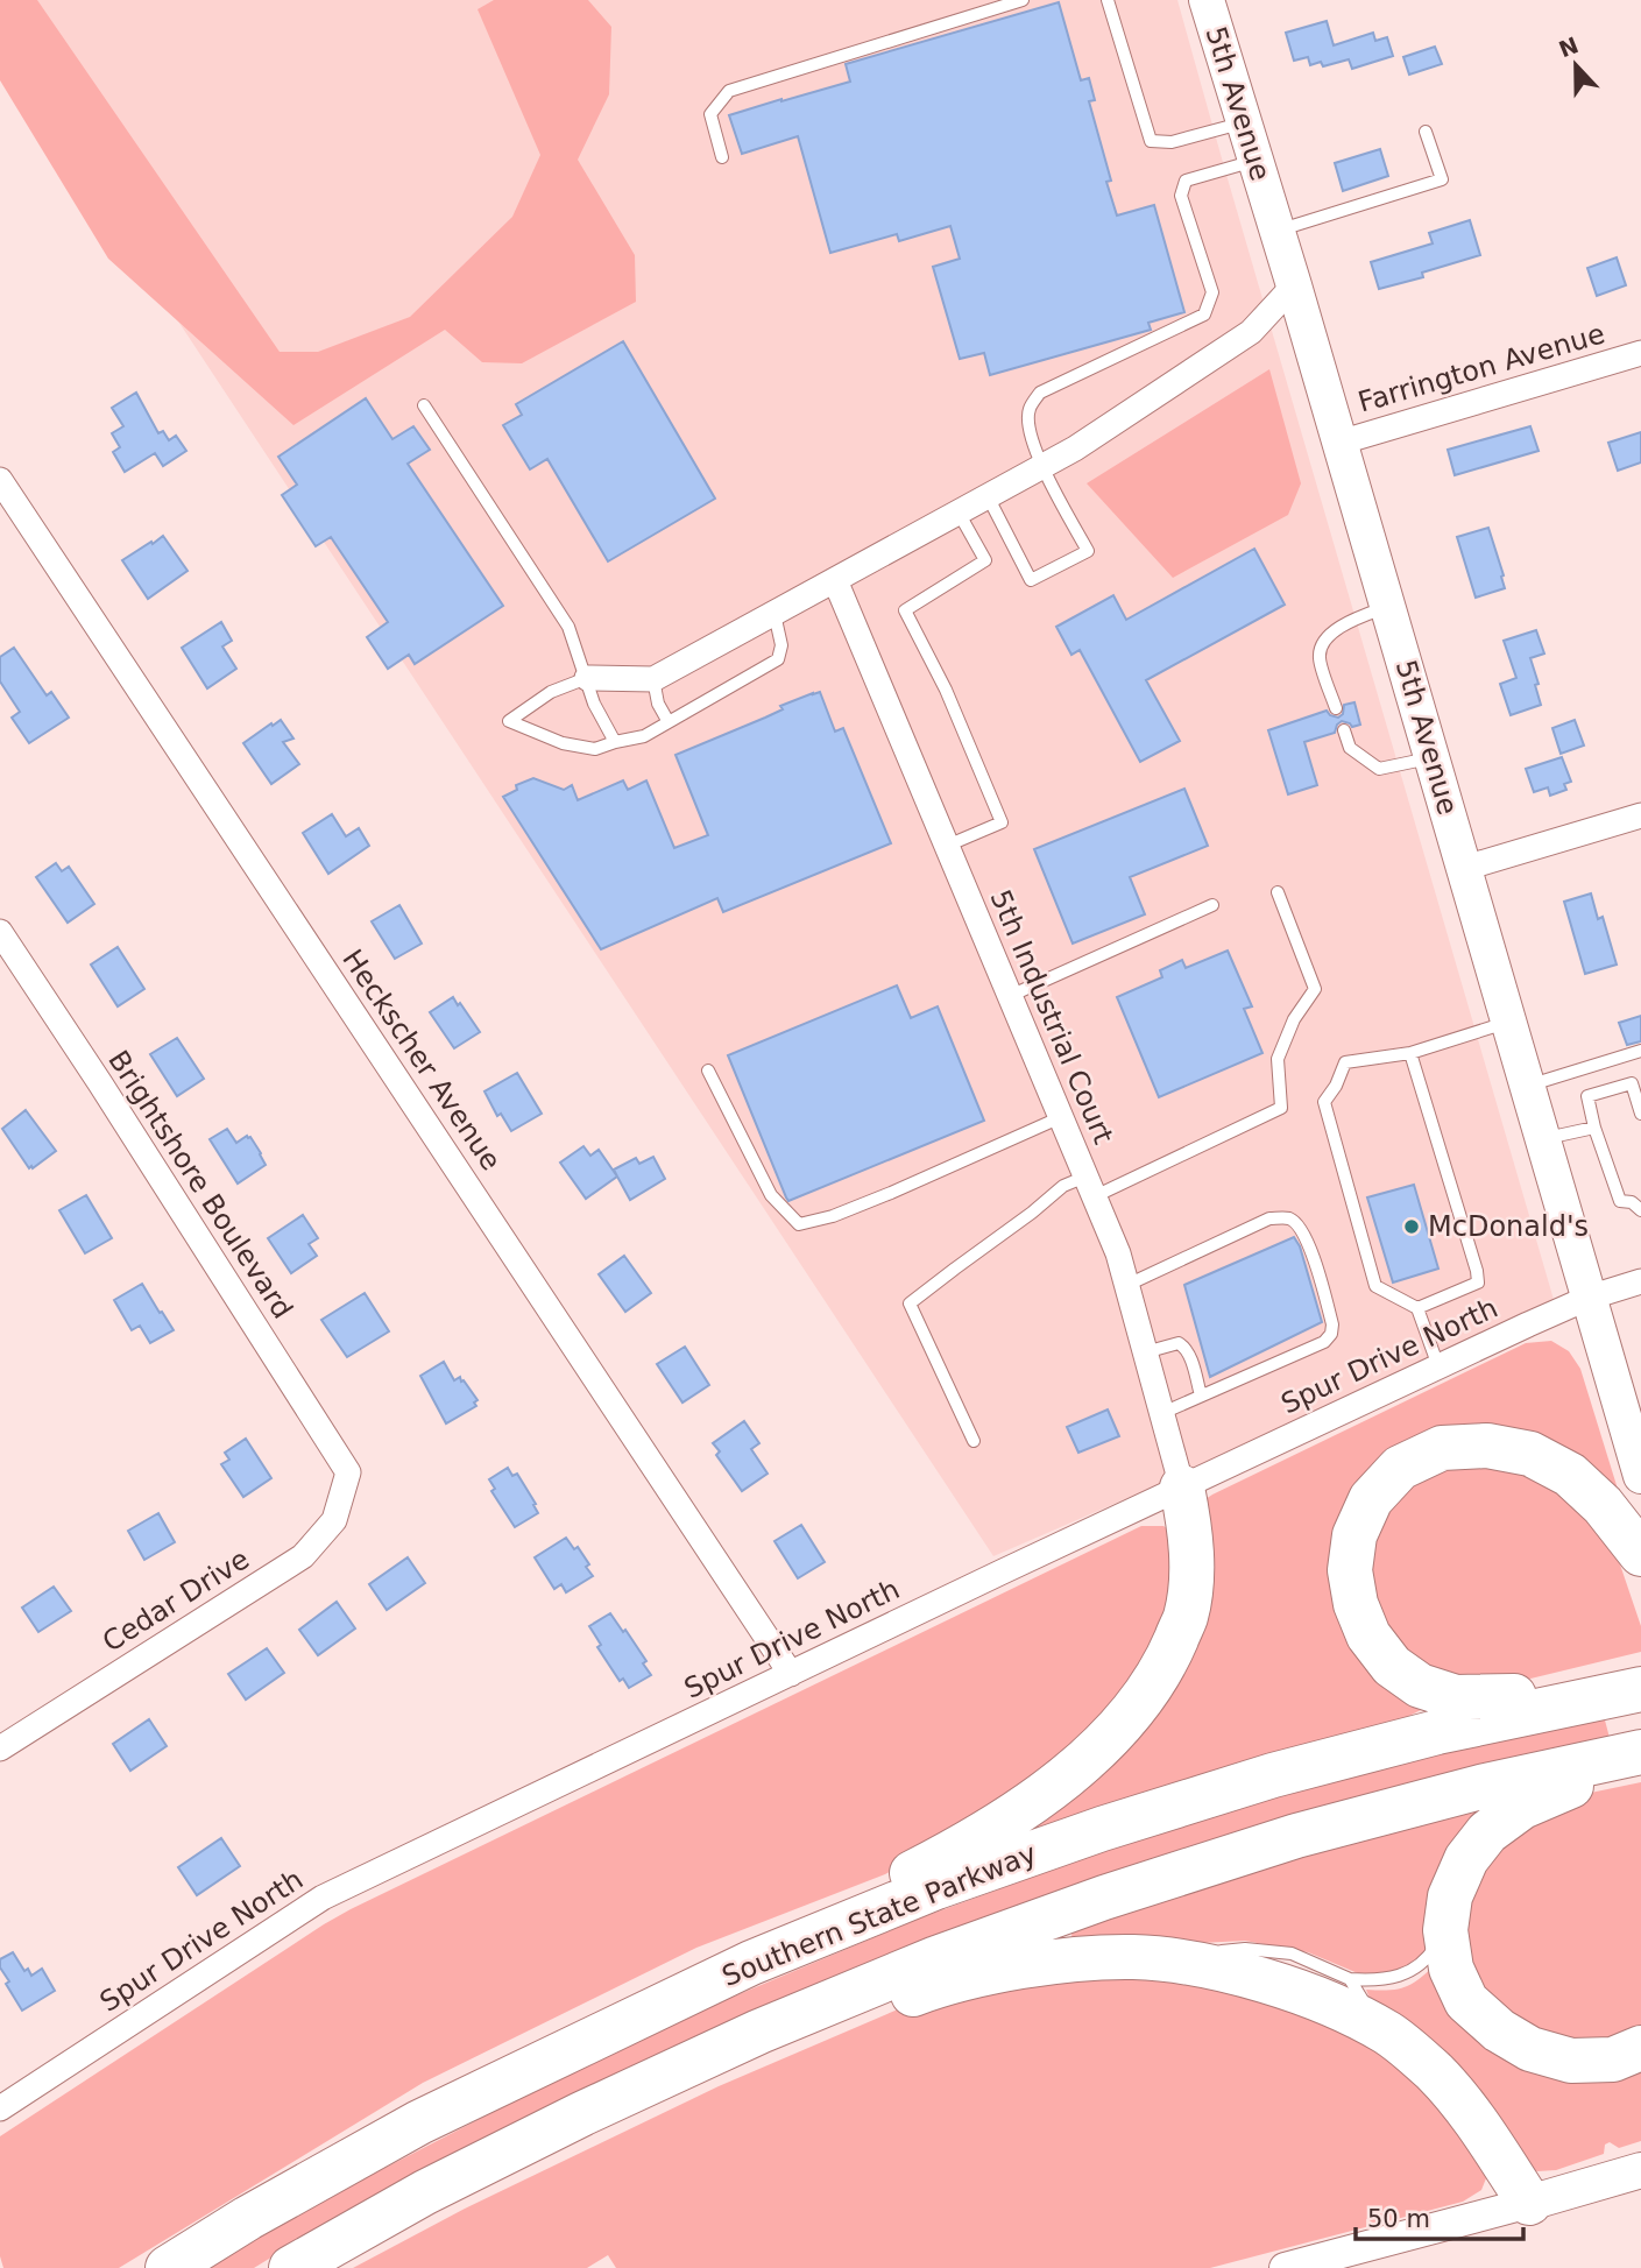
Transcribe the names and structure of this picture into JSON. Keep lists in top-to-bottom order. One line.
{"streets":{"highway":["Southern State Parkway"],"main road":["5th Avenue"],"street":["Farrington Avenue","5th Industrial Court","Heckscher Avenue","Brightshore Boulevard","Spur Drive North","Cedar Drive"]},"crossings":[["5th Avenue","Farrington Avenue"],["5th Avenue","Spur Drive North"],["5th Industrial Court","Spur Drive North"],["Heckscher Avenue","Spur Drive North"],["Brightshore Boulevard","Cedar Drive"]],"places":["McDonald's"],"scale_bar":"50 m","north":"top"}
